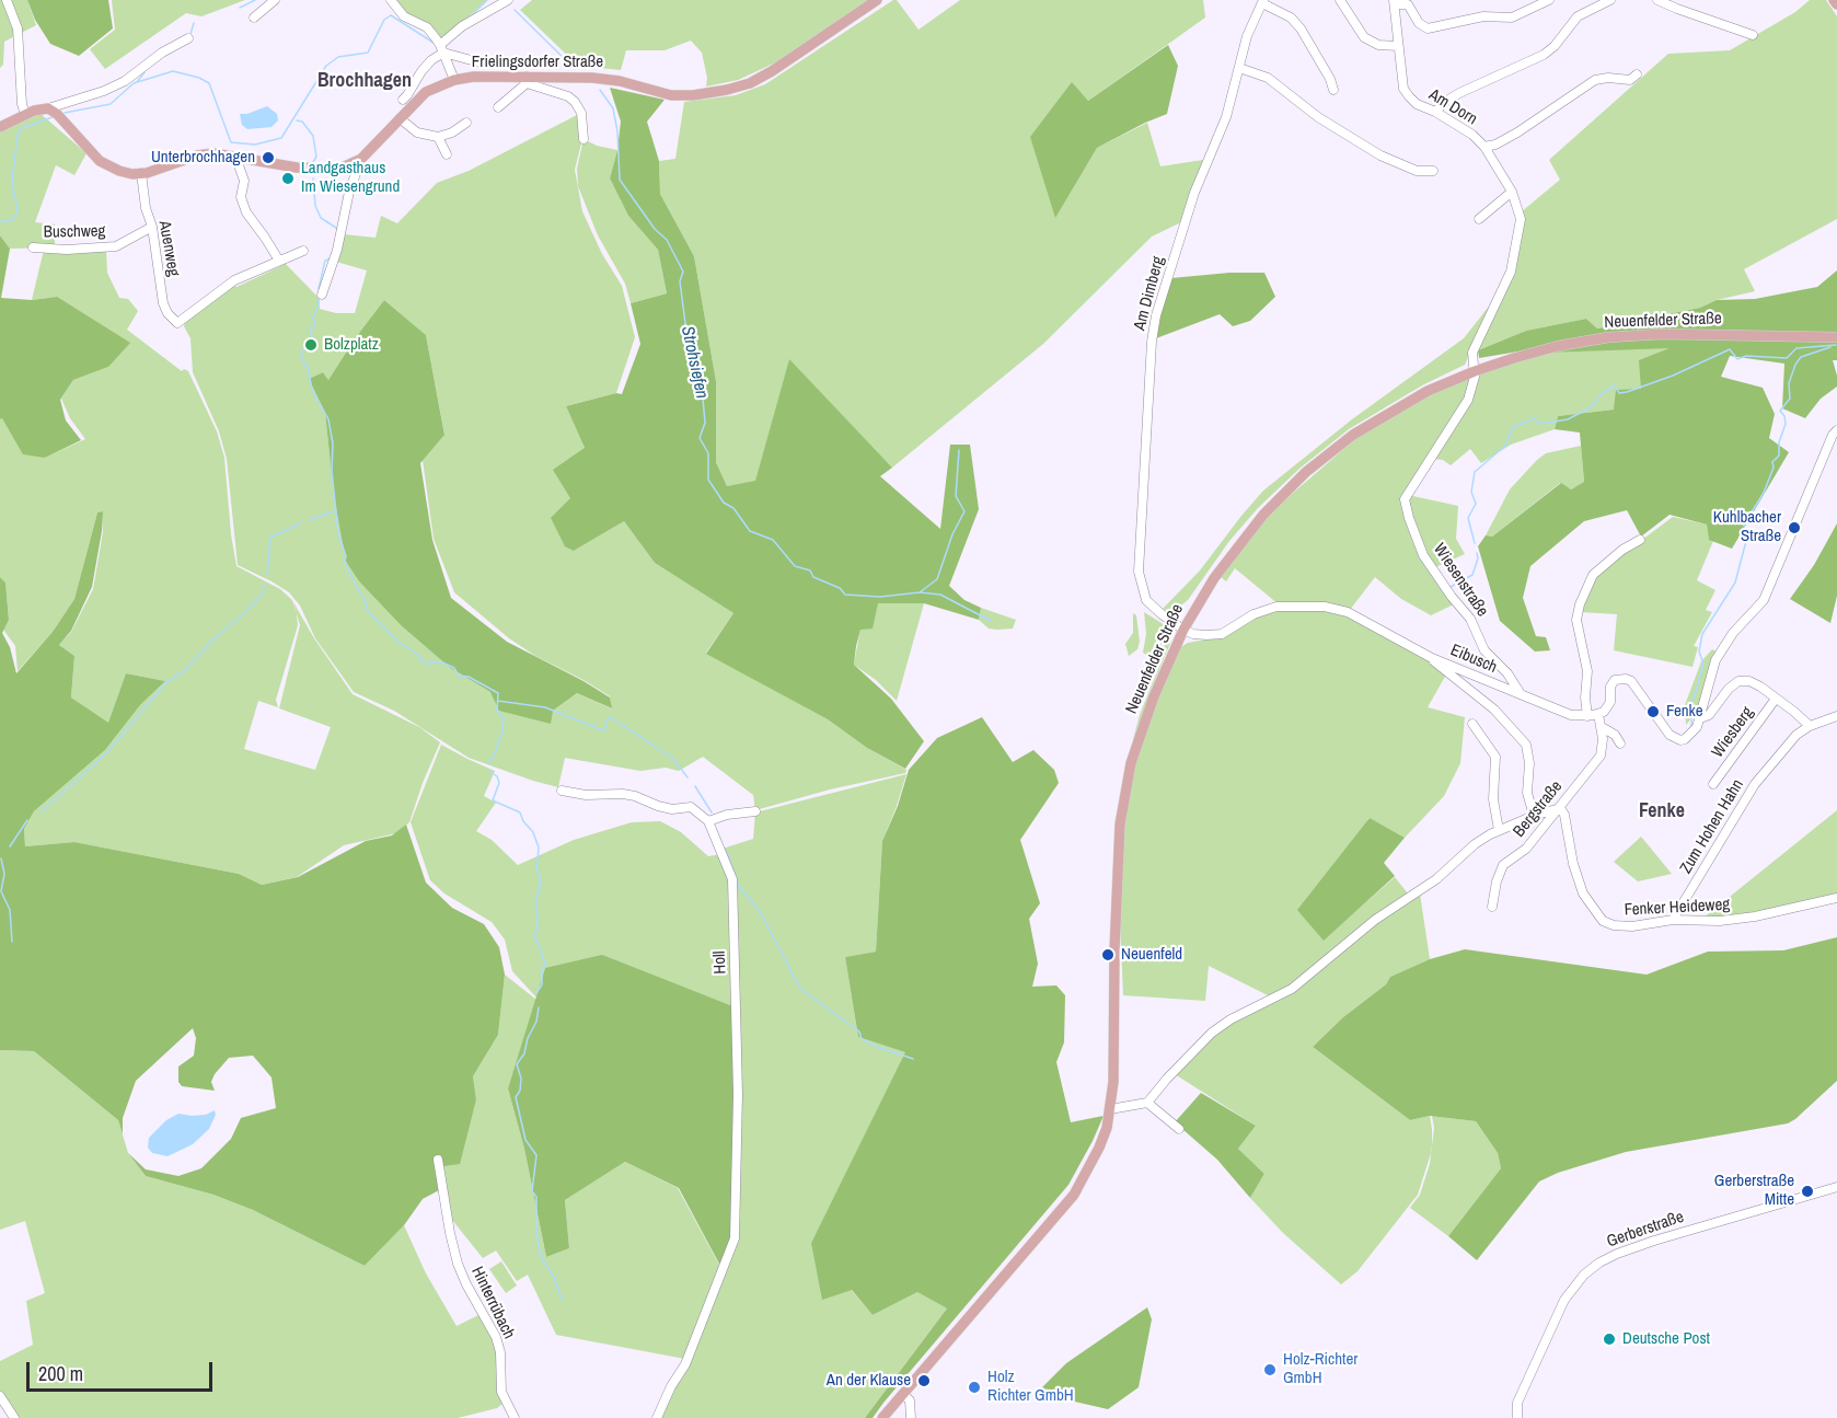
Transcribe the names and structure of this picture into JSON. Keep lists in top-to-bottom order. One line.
{"streets":{"main road":["Frielingsdorfer Straße","Neuenfelder Straße"],"street":["Am Dorn","Buschweg","Auenweg","Am Dimberg","Wiesenstraße","Eibusch","Wiesberg","Bergstraße","Zum Hohen Hahn","Fenker Heideweg","Holl","Gerberstraße","Hinterrübach"]},"crossings":[["Frielingsdorfer Straße","Auenweg"],["Am Dorn","Neuenfelder Straße"],["Am Dorn","Wiesenstraße"],["Buschweg","Auenweg"],["Am Dimberg","Neuenfelder Straße"],["Am Dimberg","Eibusch"],["Neuenfelder Straße","Wiesenstraße"],["Neuenfelder Straße","Eibusch"],["Wiesenstraße","Eibusch"],["Eibusch","Bergstraße"],["Bergstraße","Fenker Heideweg"],["Zum Hohen Hahn","Fenker Heideweg"]],"districts":["Brochhagen","Fenke"],"water":["Strohsiefen"],"places":["Unterbrochhagen","Landgasthaus Im Wiesengrund","Bolzplatz","Kuhlbacher Straße","Fenke","Neuenfeld","Gerberstraße Mitte","Deutsche Post","Holz-Richter GmbH","An der Klause","Holz Richter GmbH"],"scale_bar":"200 m"}
